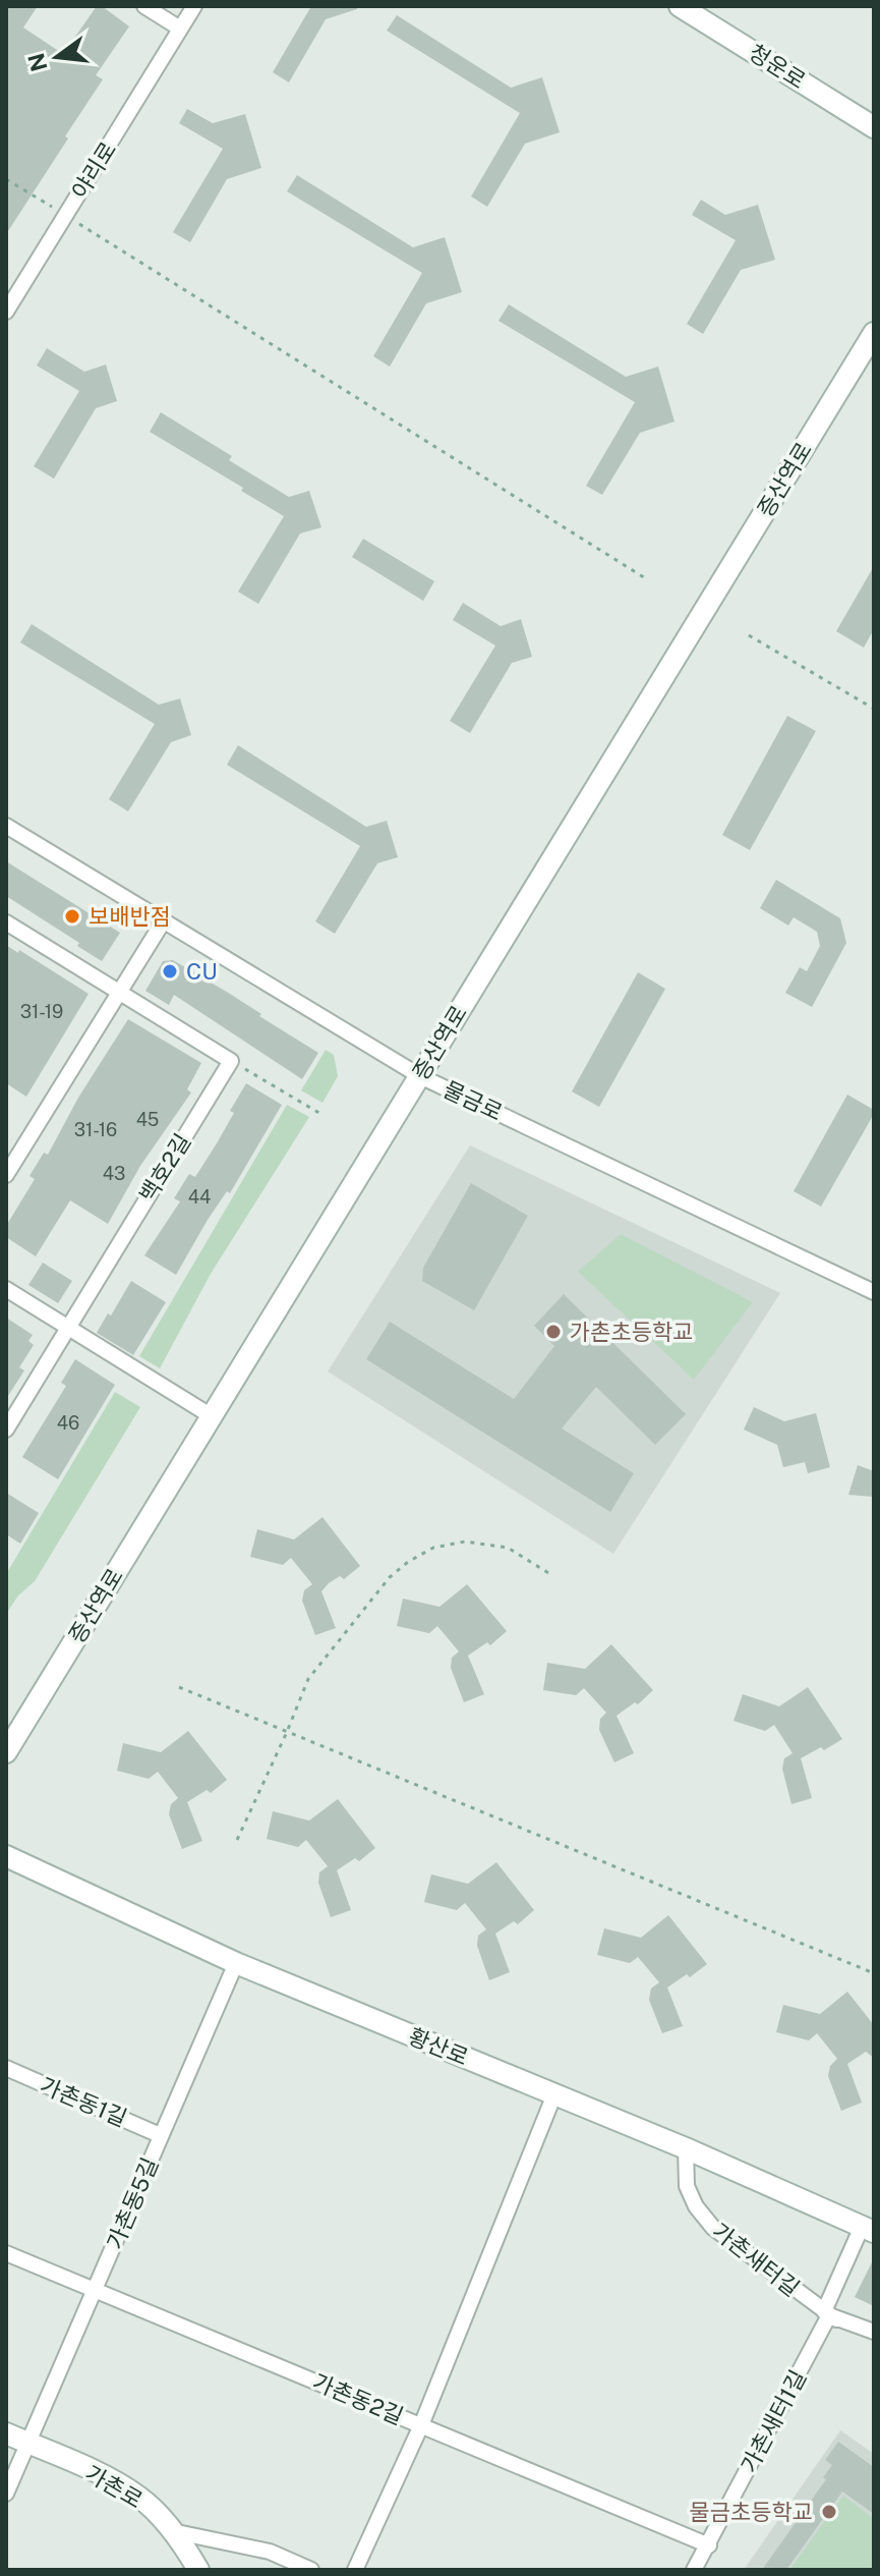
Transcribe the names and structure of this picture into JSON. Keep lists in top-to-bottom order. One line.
{"streets":{"street":["청운로","야리로","증산역로","물금로","백호2길","황산로","가촌동1길","가촌동5길","가촌새터길","가촌동2길","가촌새터1길","가촌로"]},"crossings":[["증산역로","물금로"],["황산로","가촌동5길"],["황산로","가촌새터길"],["황산로","가촌새터1길"],["가촌동1길","가촌동5길"],["가촌동5길","가촌동2길"],["가촌동5길","가촌로"],["가촌새터길","가촌새터1길"],["가촌동2길","가촌새터1길"]],"places":["보배반점","CU","가촌초등학교","물금초등학교"],"house_numbers":["31-19","45","31-16","43","44","46"],"north":"left"}
